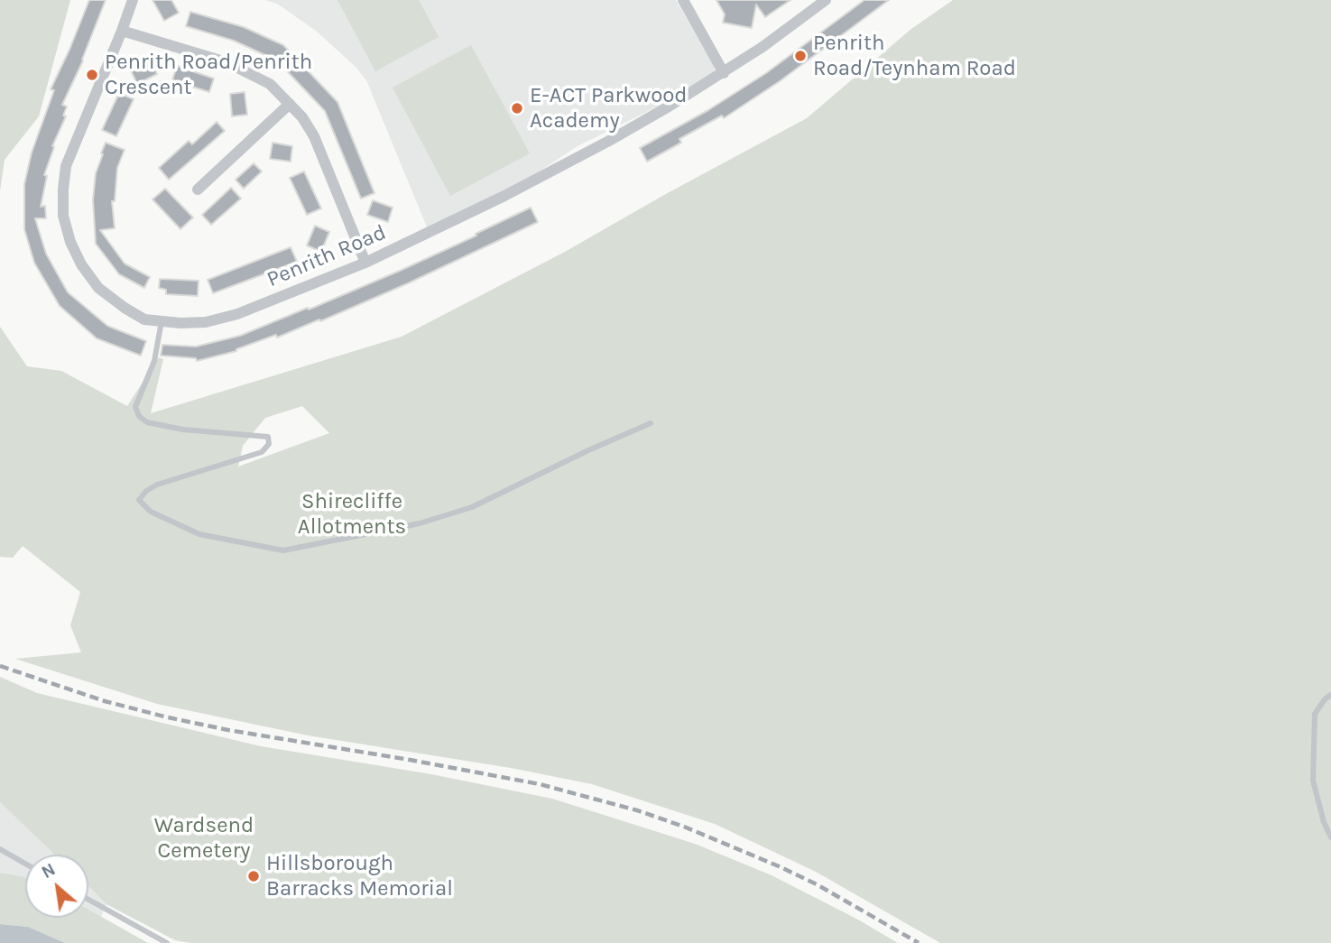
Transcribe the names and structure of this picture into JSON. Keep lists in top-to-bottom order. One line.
{"streets":{"street":["Penrith Road"]},"parks":["Shirecliffe Allotments","Wardsend Cemetery"],"places":["Penrith Road/Teynham Road","Penrith Road/Penrith Crescent","E-ACT Parkwood Academy","Hillsborough Barracks Memorial"],"north":"top left"}
